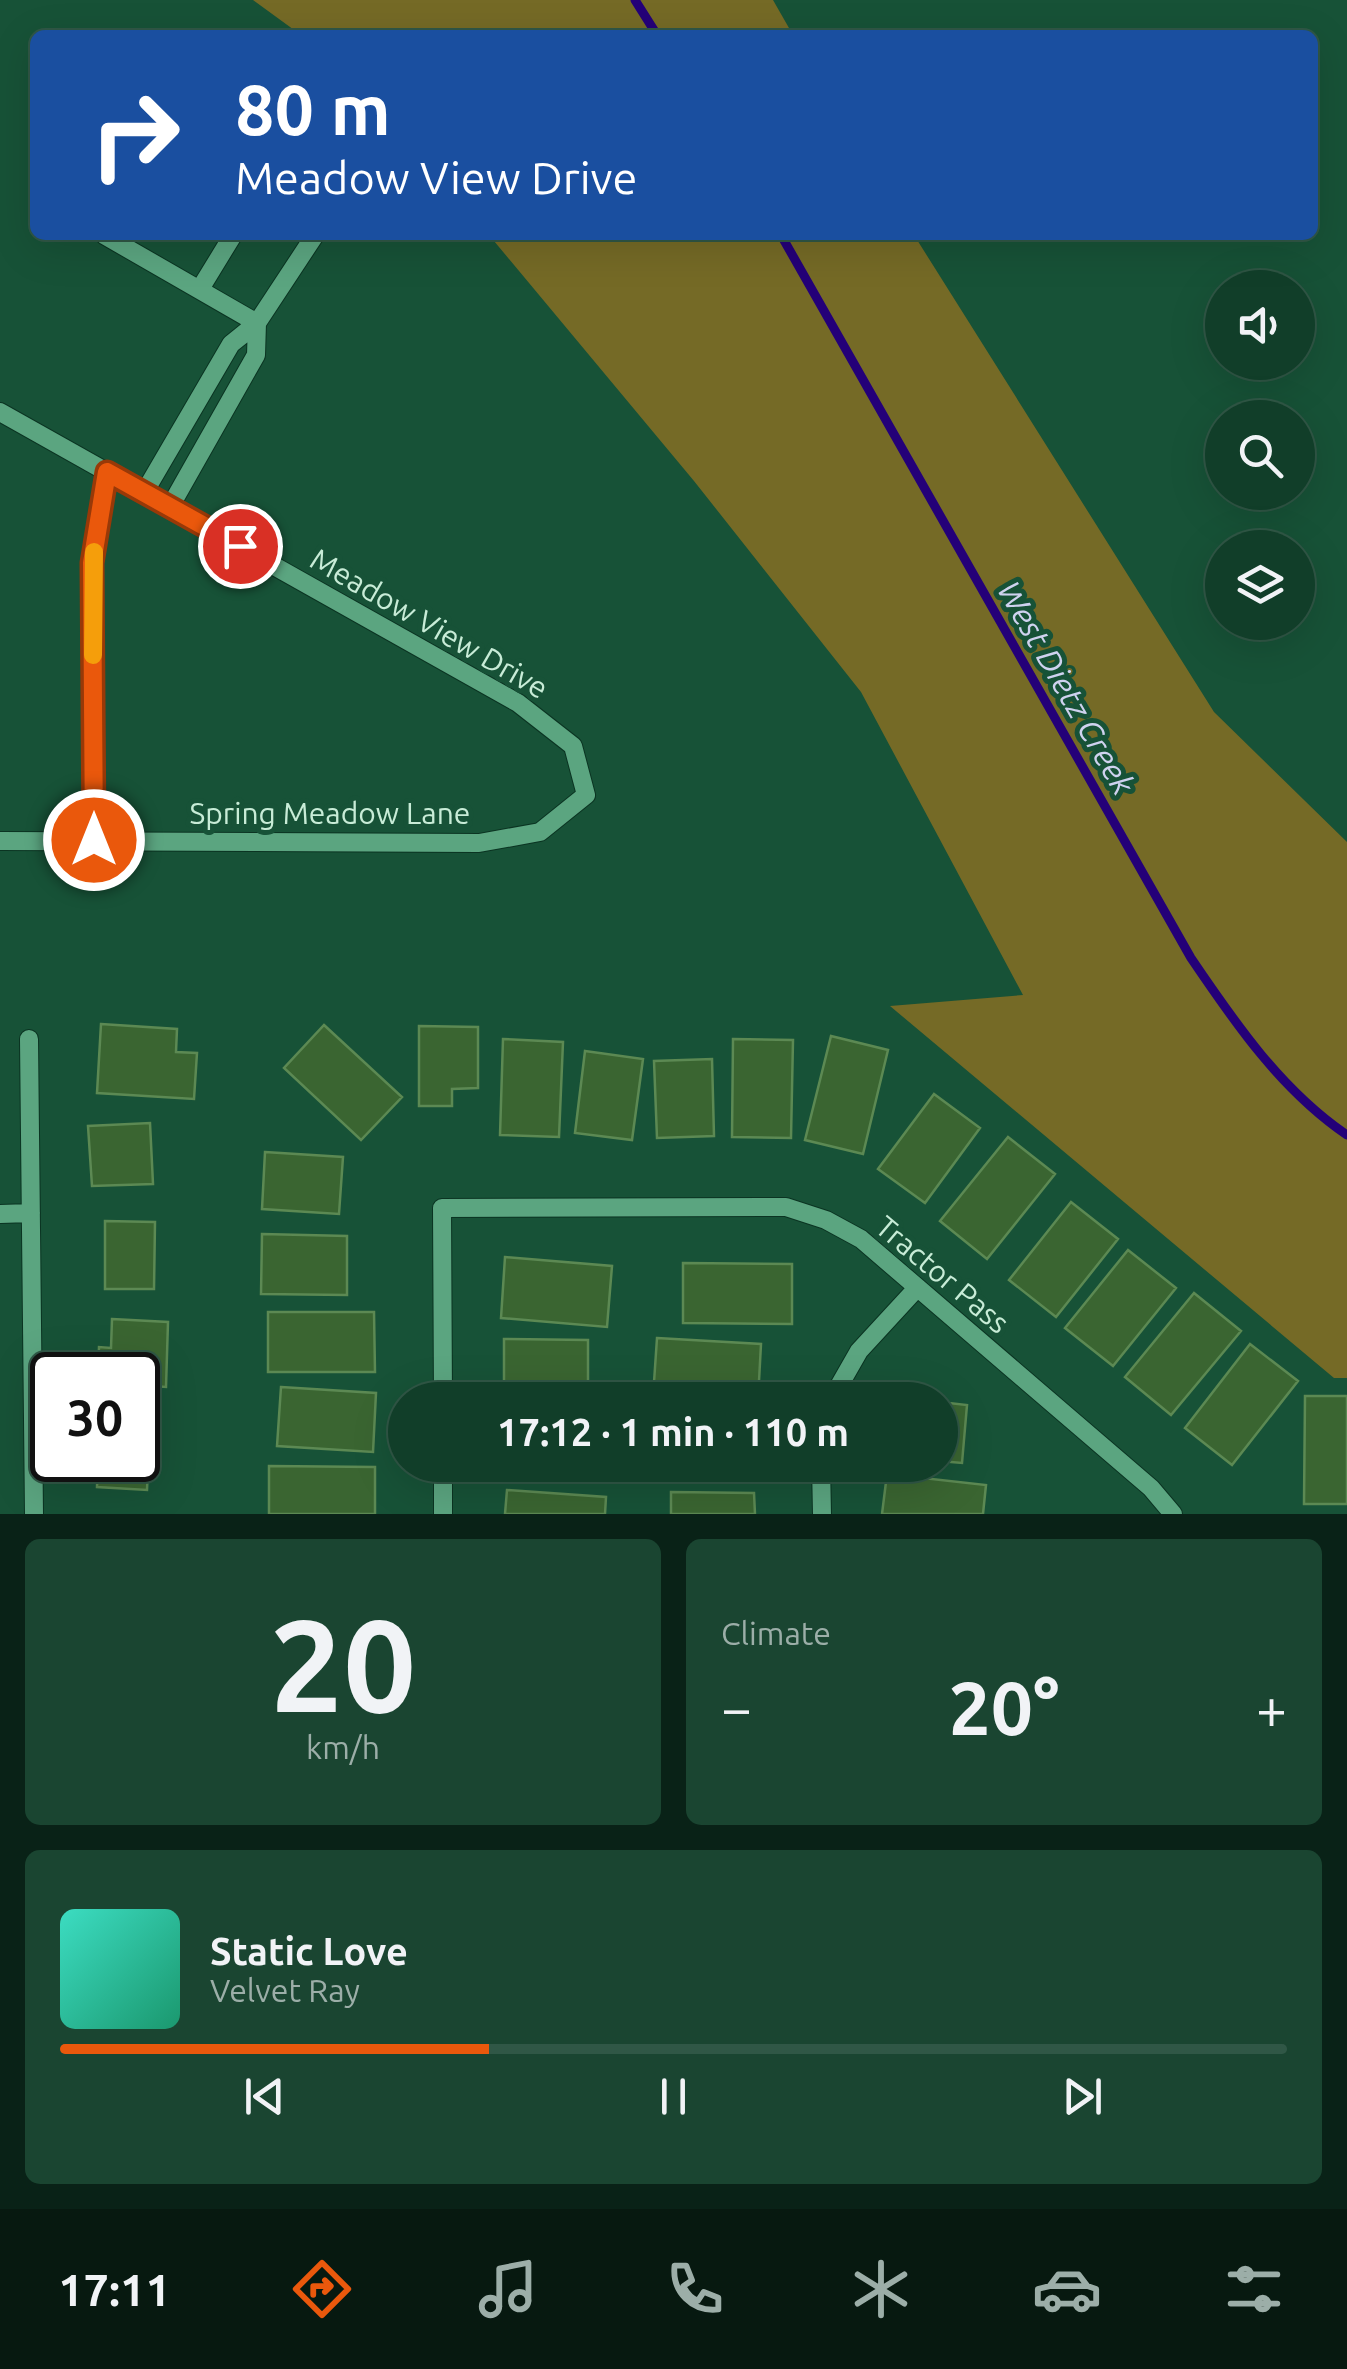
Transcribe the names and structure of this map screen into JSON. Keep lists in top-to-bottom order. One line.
{"streets":{"street":["Meadow View Drive","Spring Meadow Lane","Tractor Pass"]},"crossings":[["Meadow View Drive","Spring Meadow Lane"]],"water":["West Dietz Creek"],"page":{"turn":["80 m","Meadow View Drive"],"limit":"30","trip":"17:12 · 1 min · 110 m","tile":[["20","km/h"],"Climate"],"heat":["−","20°","+"],"song":["Static Love","Velvet Ray"],"tabs":"17:11"}}
